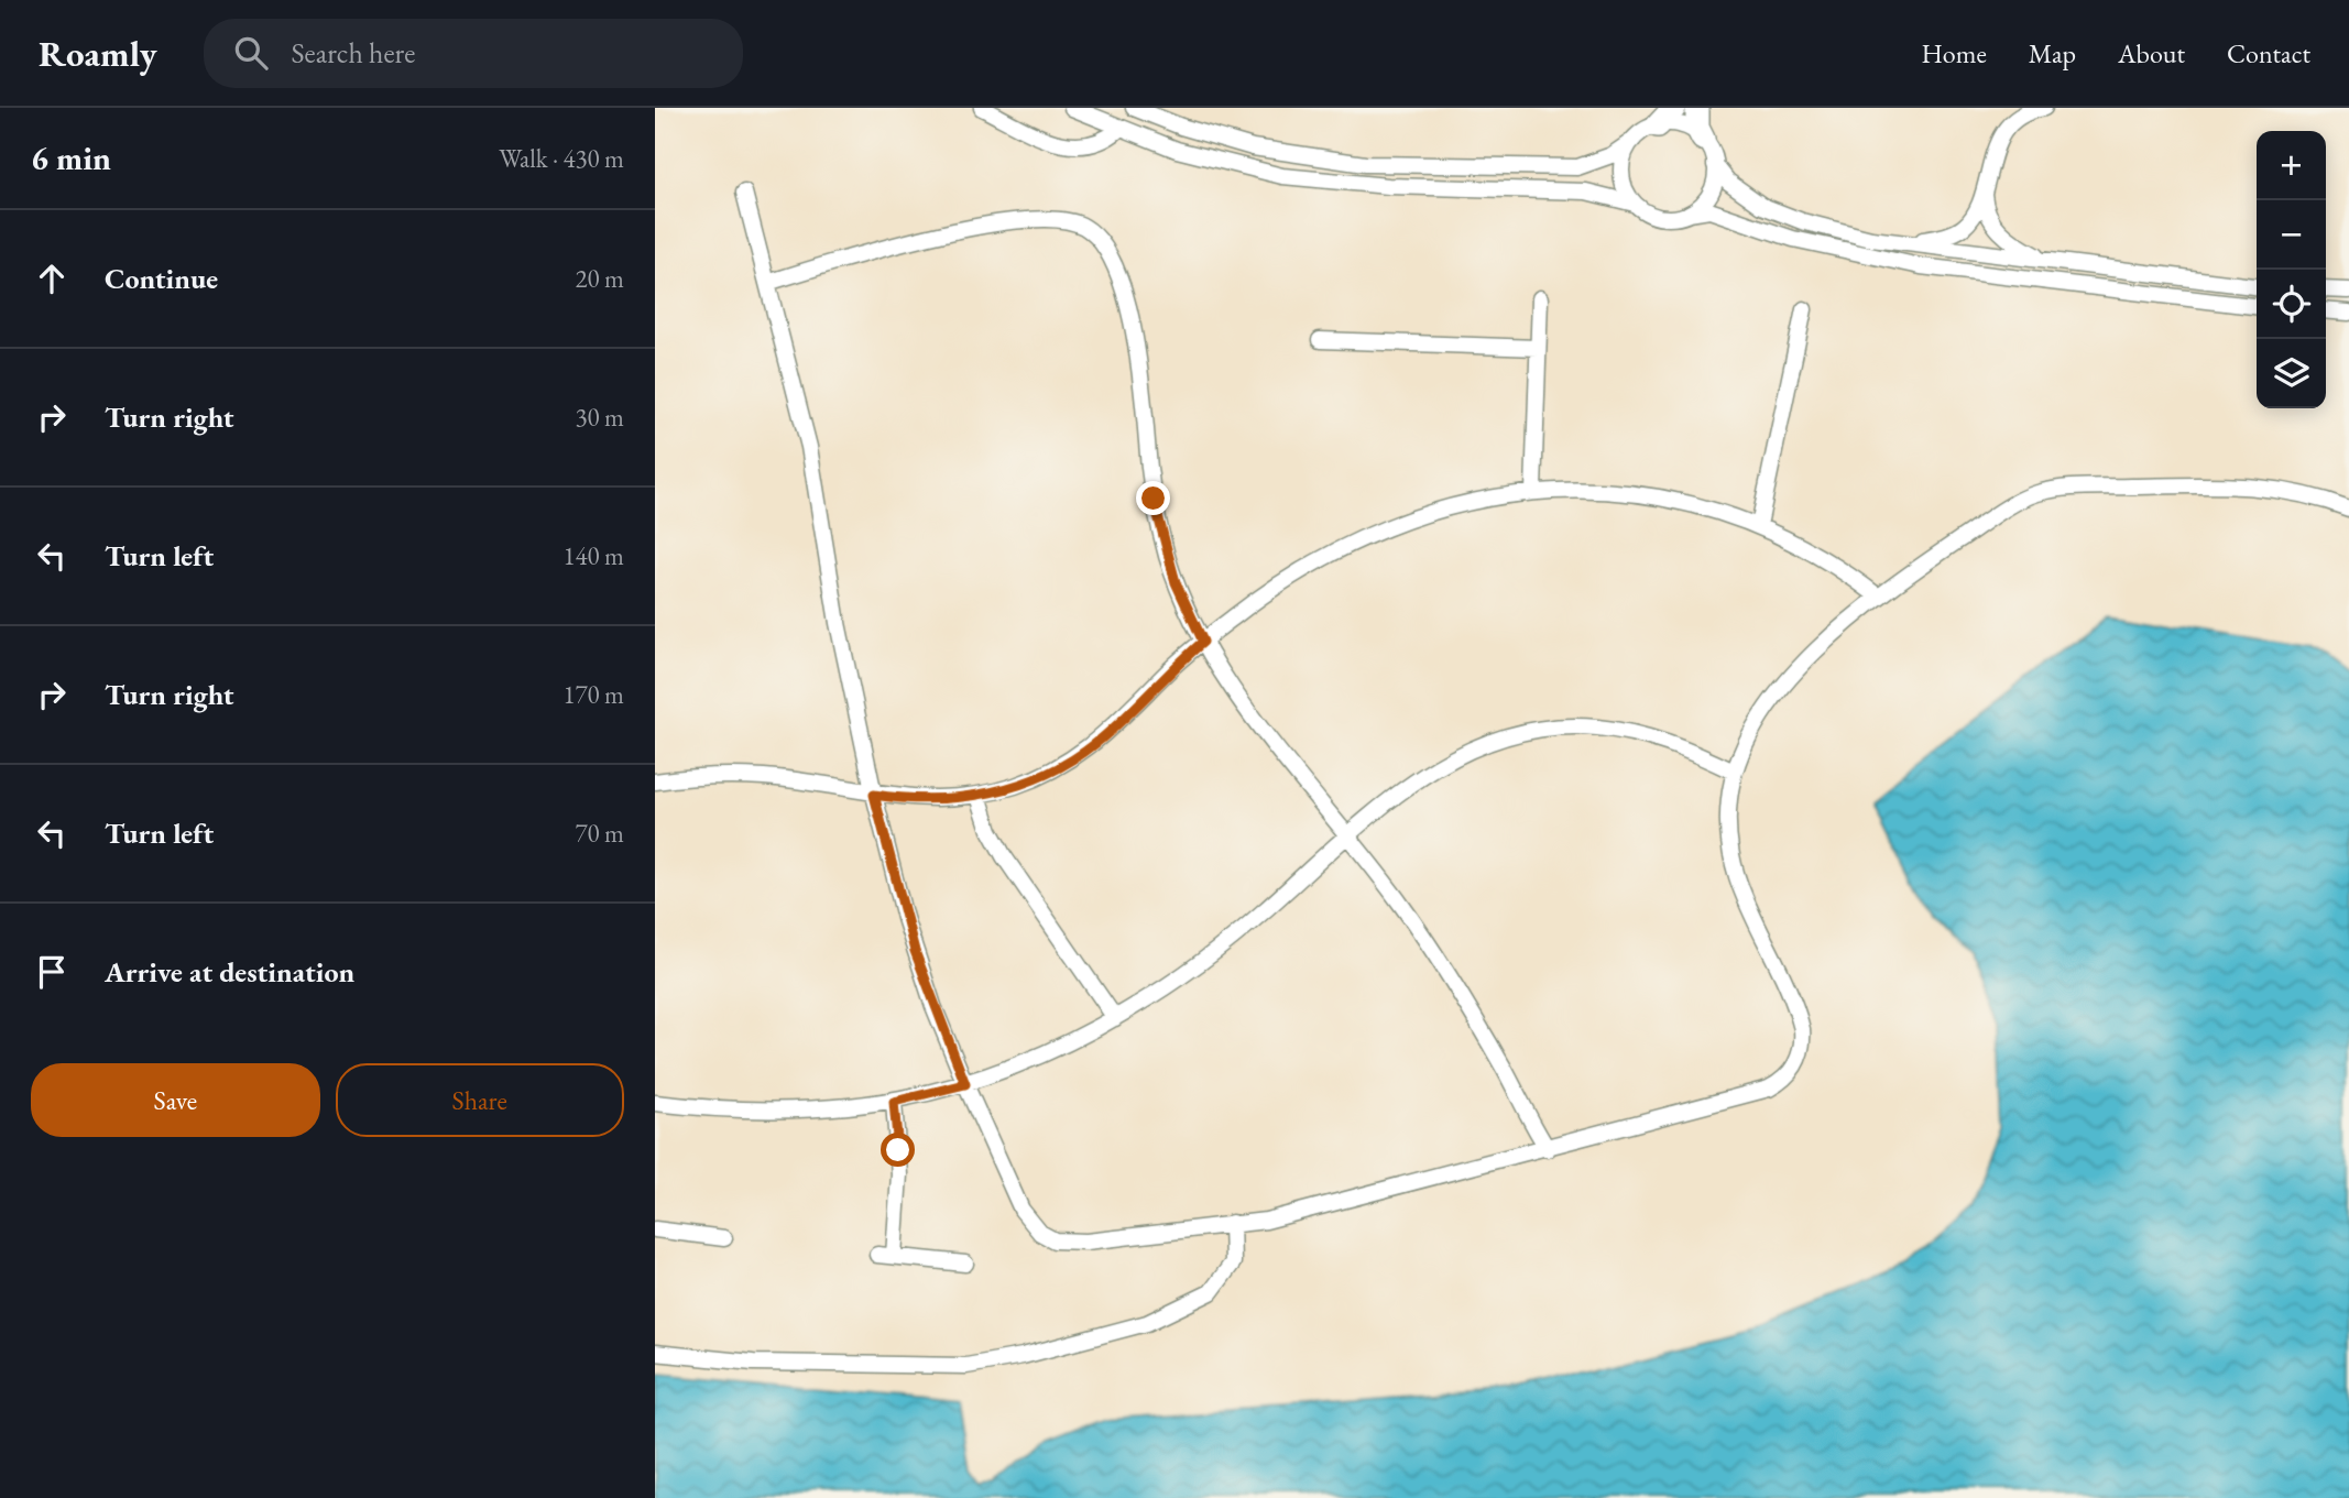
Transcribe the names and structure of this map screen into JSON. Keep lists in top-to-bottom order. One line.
{"page":{"header":"Roamly","search":"Search here","nav":["Home","Map","About","Contact"],"heading":["6 min","Walk · 430 m"],"map_buttons":["+","−"],"list":[["Continue","20 m"],["Turn right","30 m"],["Turn left","140 m"],["Turn right","170 m"],["Turn left","70 m"],"Arrive at destination"],"buttons":["Save","Share"]}}
